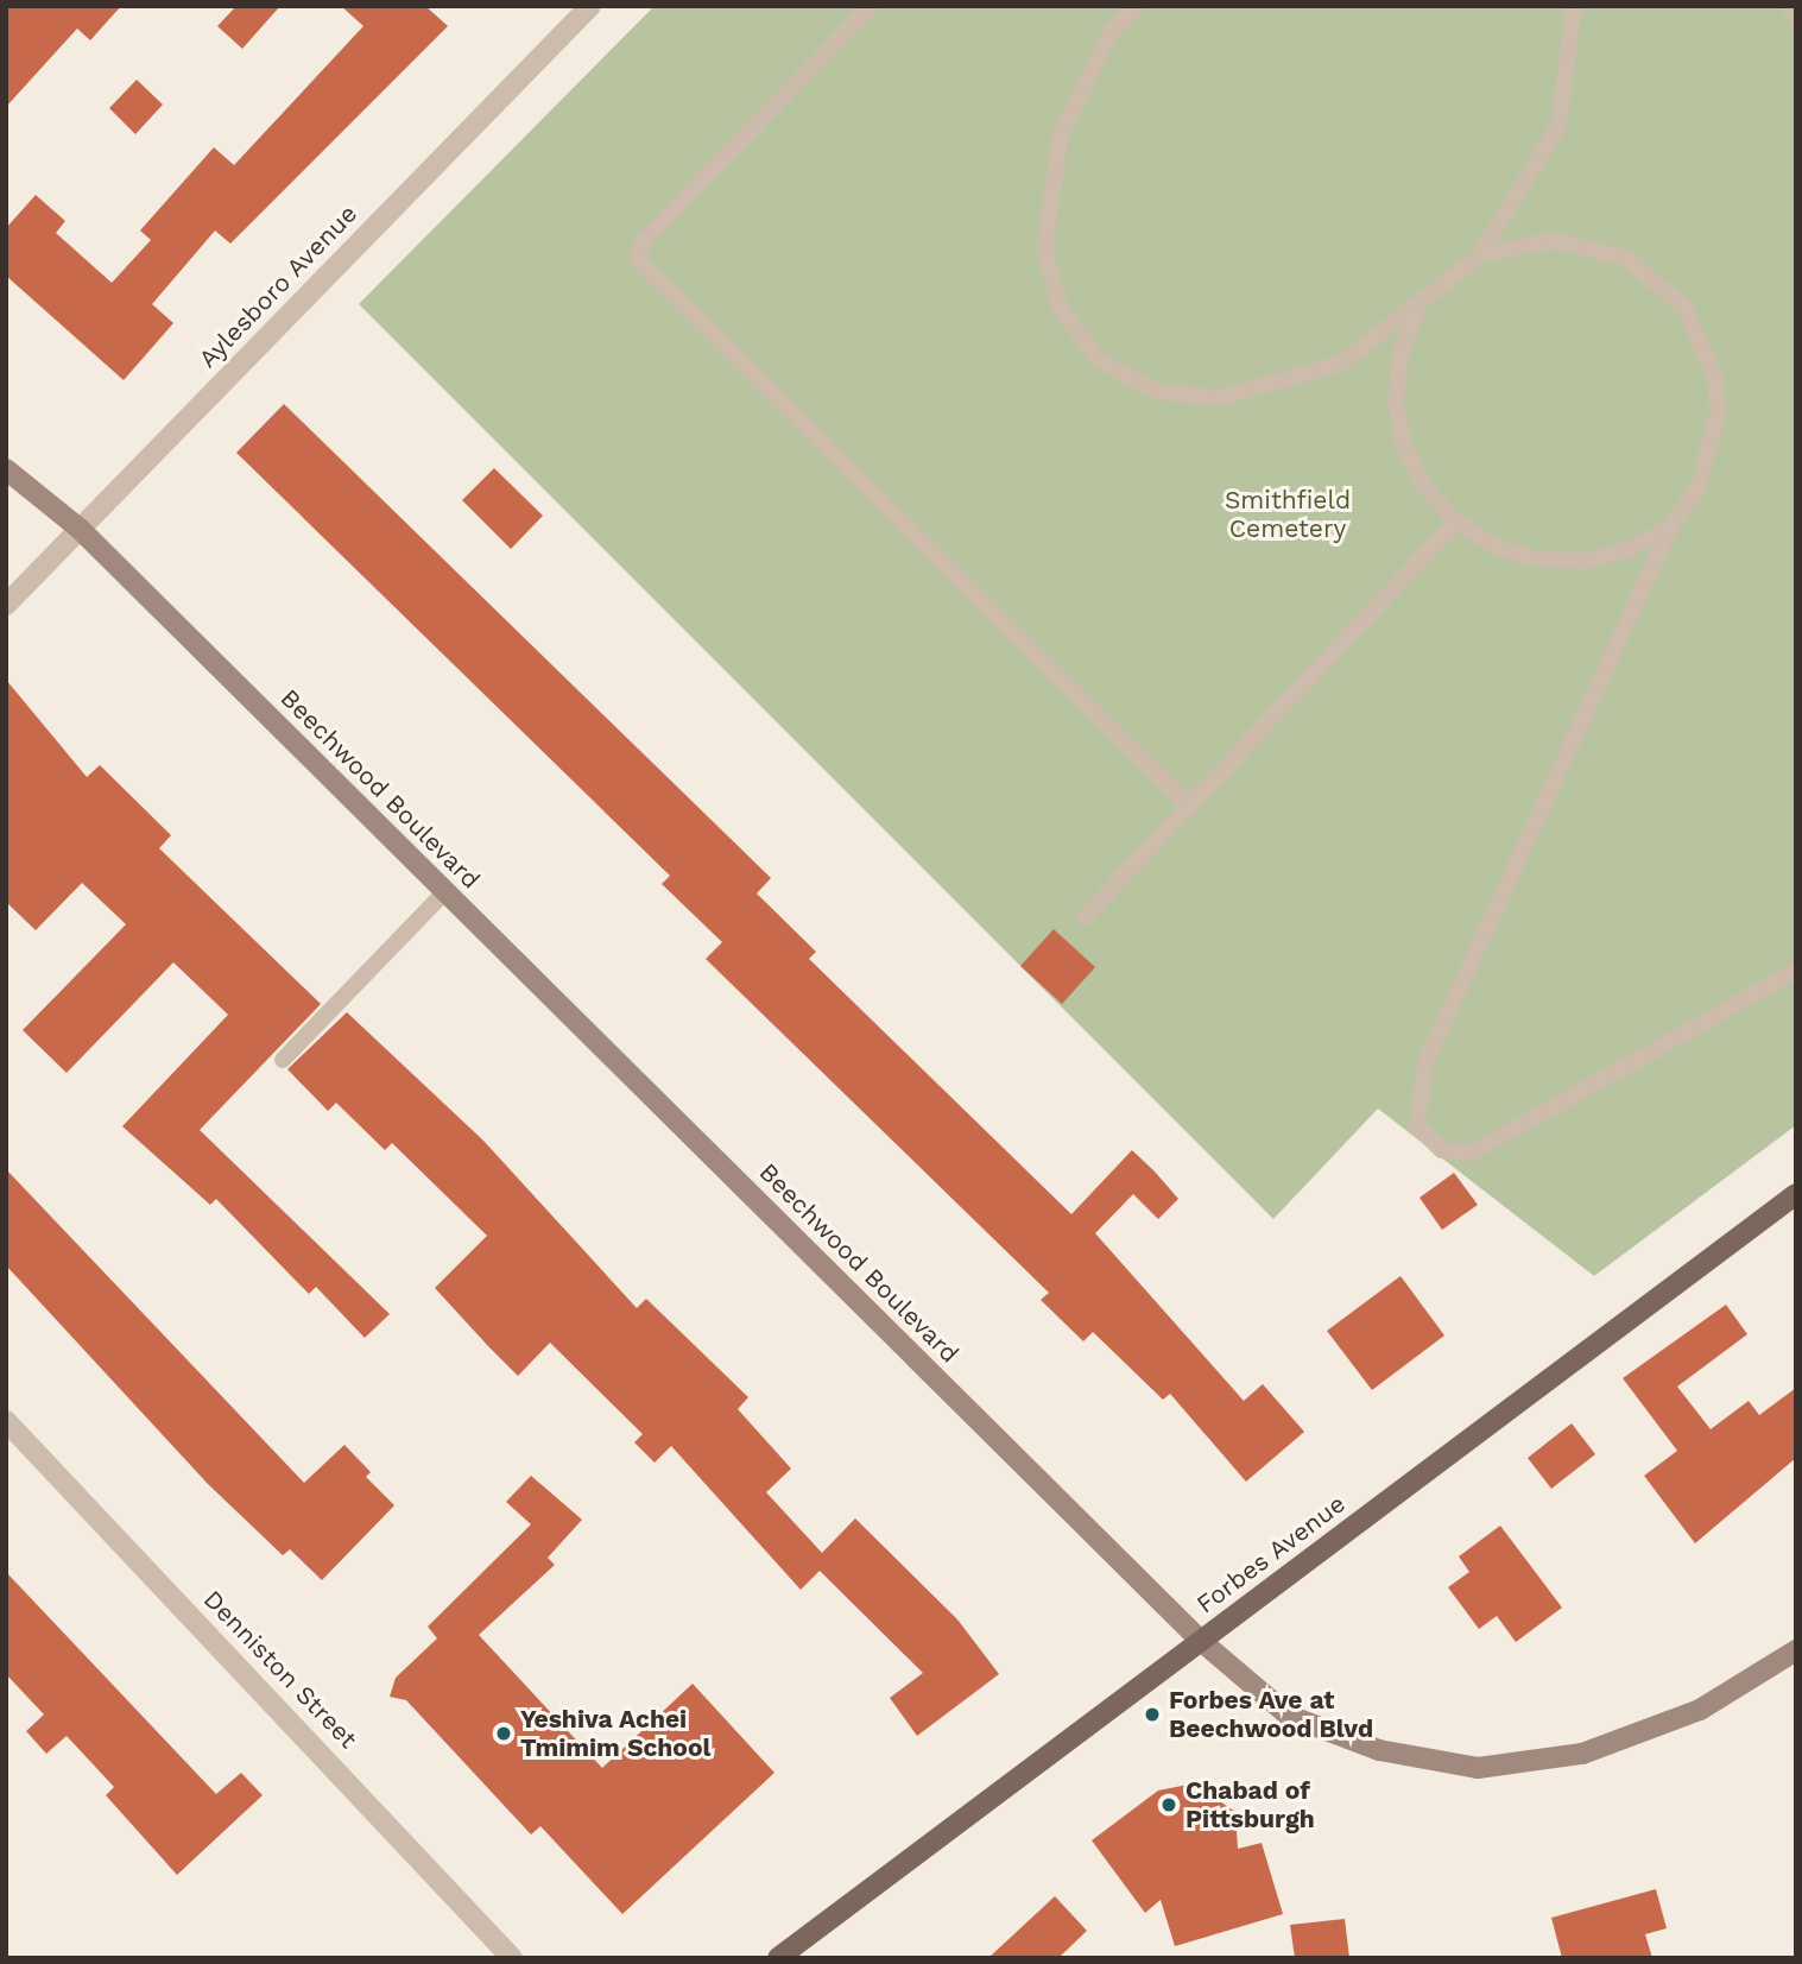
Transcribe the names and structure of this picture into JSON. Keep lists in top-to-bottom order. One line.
{"streets":{"main road":["Beechwood Boulevard","Forbes Avenue"],"street":["Aylesboro Avenue","Denniston Street"]},"crossings":[["Aylesboro Avenue","Beechwood Boulevard"],["Beechwood Boulevard","Forbes Avenue"]],"parks":["Smithfield Cemetery"],"places":["Forbes Ave at Beechwood Blvd","Yeshiva Achei Tmimim School","Chabad of Pittsburgh"]}
